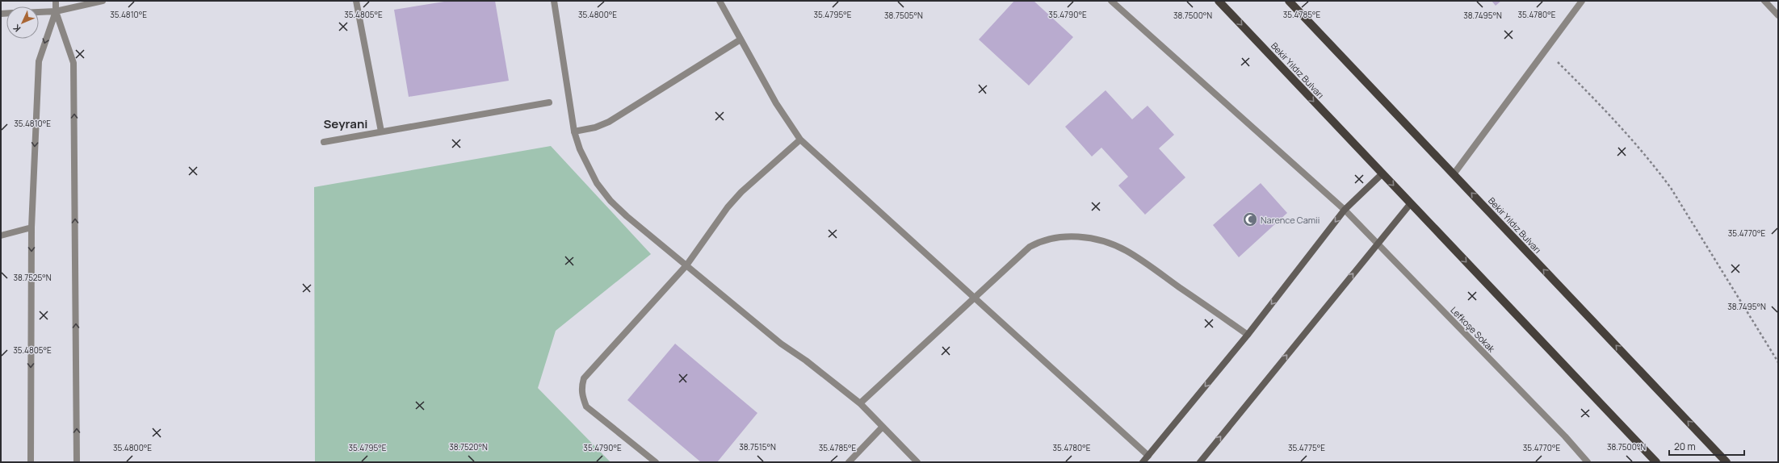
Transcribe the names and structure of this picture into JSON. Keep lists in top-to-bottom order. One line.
{"streets":{"main road":["Bekir Yıldız Bulvarı"],"street":["Lefkoşe Sokak"]},"districts":["Seyrani"],"places":{"mosque":["Narence Camii"]},"scale_bar":"20 m","north":"bottom left","coordinates":["35.4810°E","35.4805°E","35.4800°E","35.4795°E","35.4790°E","35.4785°E","35.4780°E","38.7505°N","38.7500°N","38.7495°N","35.4770°E","38.7525°N","38.7520°N","38.7515°N","35.4775°E"]}
